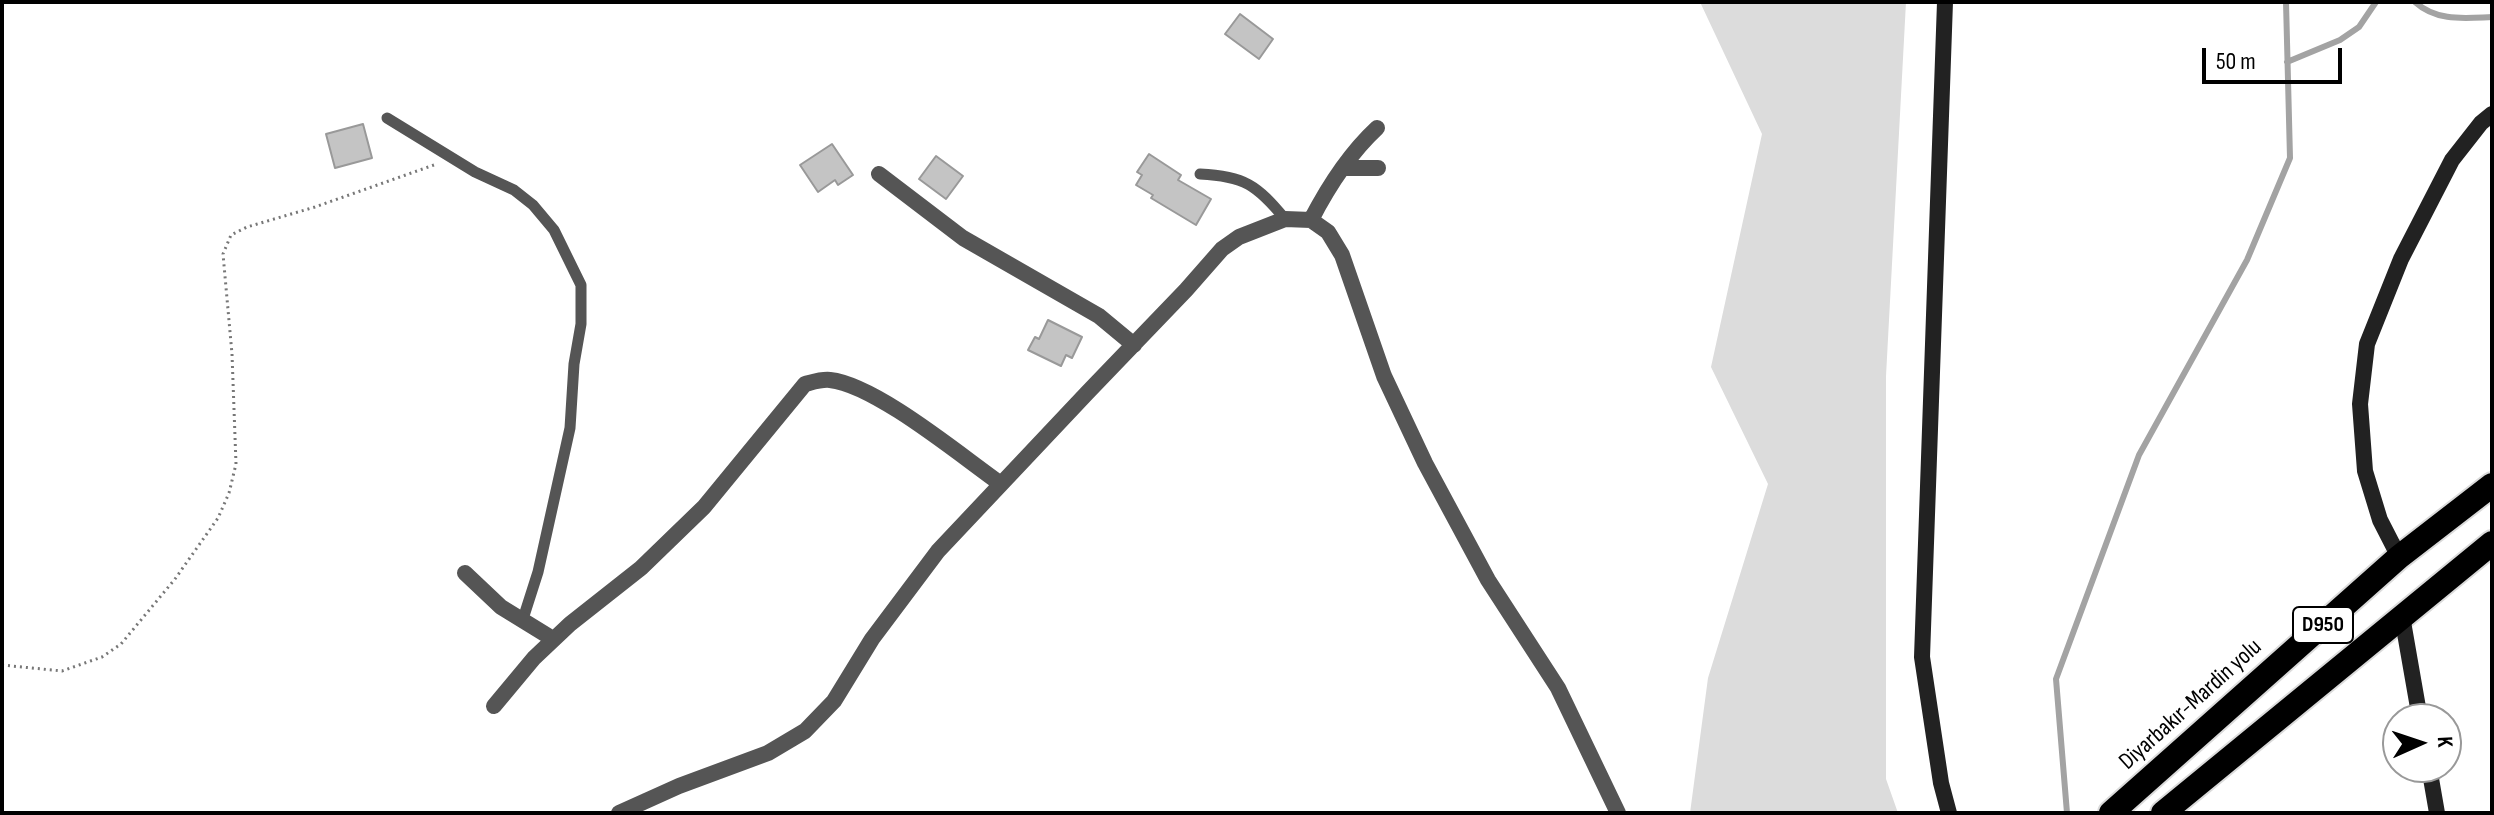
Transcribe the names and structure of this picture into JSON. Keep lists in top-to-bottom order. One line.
{"streets":{"highway":["D950","Diyarbakır-Mardin yolu"]},"scale_bar":"50 m","north":"right"}
